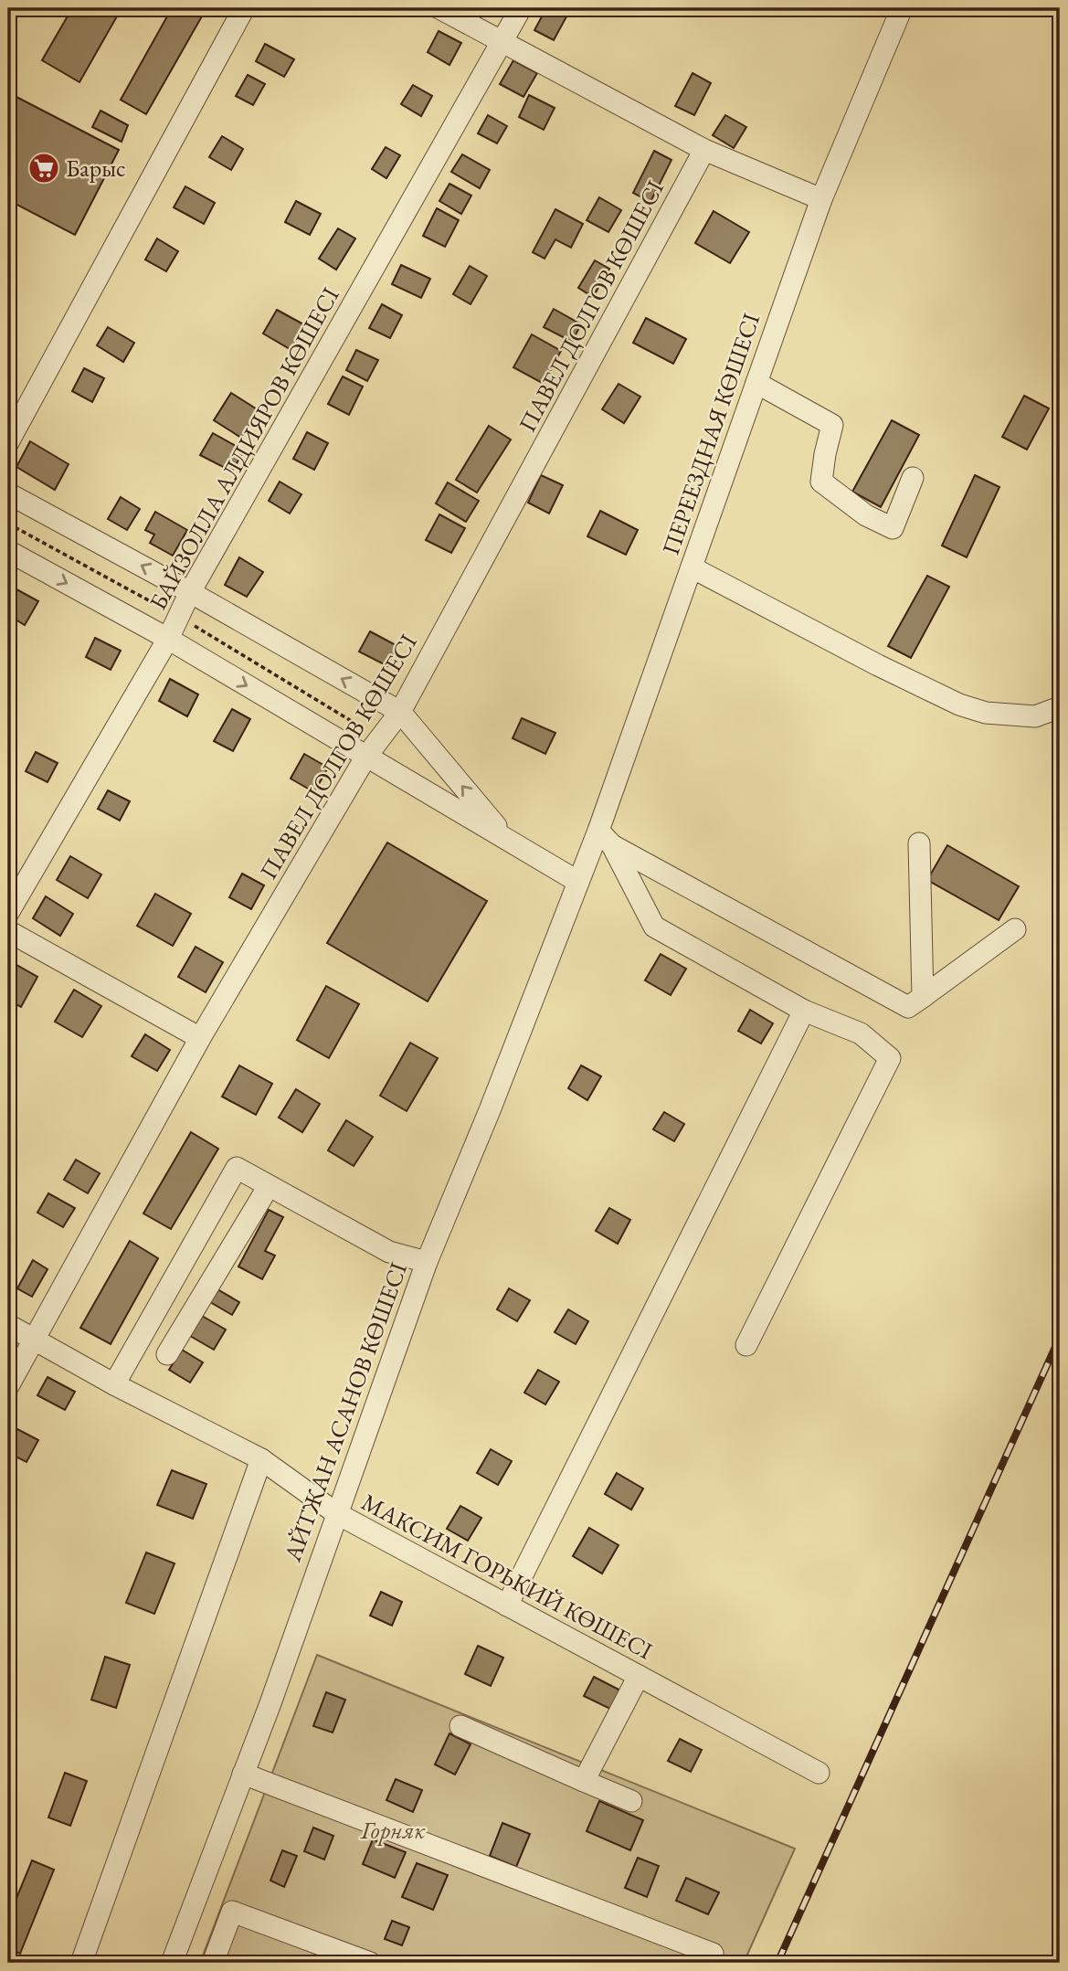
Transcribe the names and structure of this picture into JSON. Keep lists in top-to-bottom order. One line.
{"streets":{"street":["ПАВЕЛ ДОЛГОВ КӨШЕСІ","ПЕРЕЕЗДНАЯ КӨШЕСІ","БАЙЗОЛЛА АЛДИЯРОВ КӨШЕСІ","АЙТЖАН АСАНОВ КӨШЕСІ","МАКСИМ ГОРЬКИЙ КӨШЕСІ"]},"crossings":[["ПАВЕЛ ДОЛГОВ КӨШЕСІ","МАКСИМ ГОРЬКИЙ КӨШЕСІ"],["ПЕРЕЕЗДНАЯ КӨШЕСІ","АЙТЖАН АСАНОВ КӨШЕСІ"],["АЙТЖАН АСАНОВ КӨШЕСІ","МАКСИМ ГОРЬКИЙ КӨШЕСІ"]],"parks":["Горняк"],"places":{"supermarket":["Барыс"]}}
